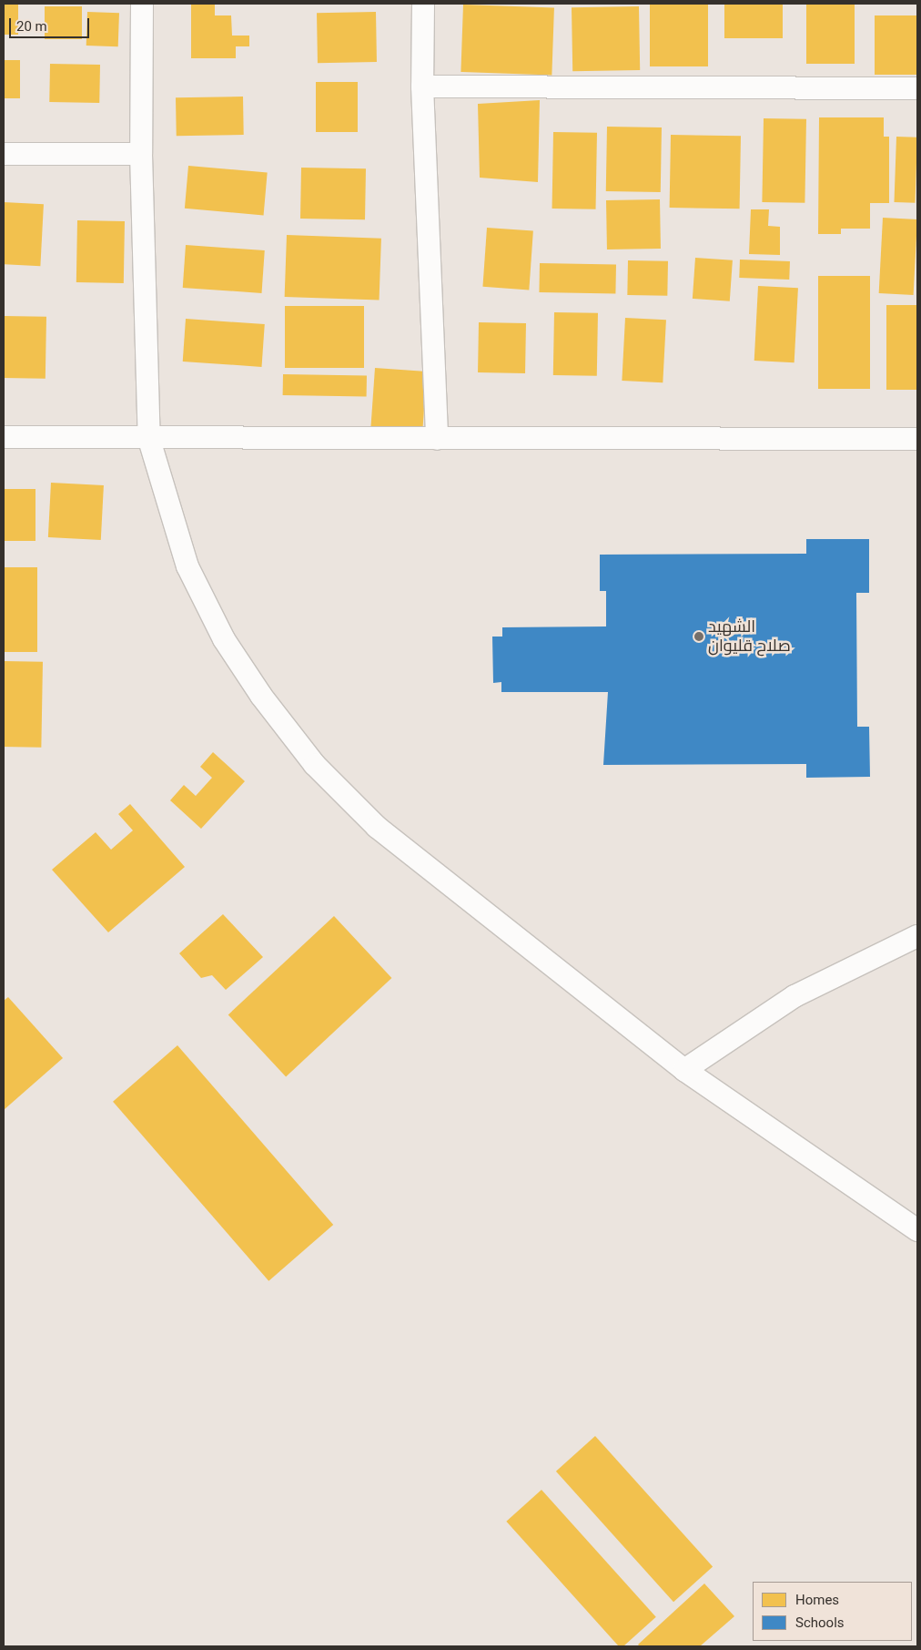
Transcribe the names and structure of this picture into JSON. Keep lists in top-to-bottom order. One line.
{"places":["الشهيد صلاح قليوان"],"legend":["Homes","Schools"],"scale_bar":"20 m"}
